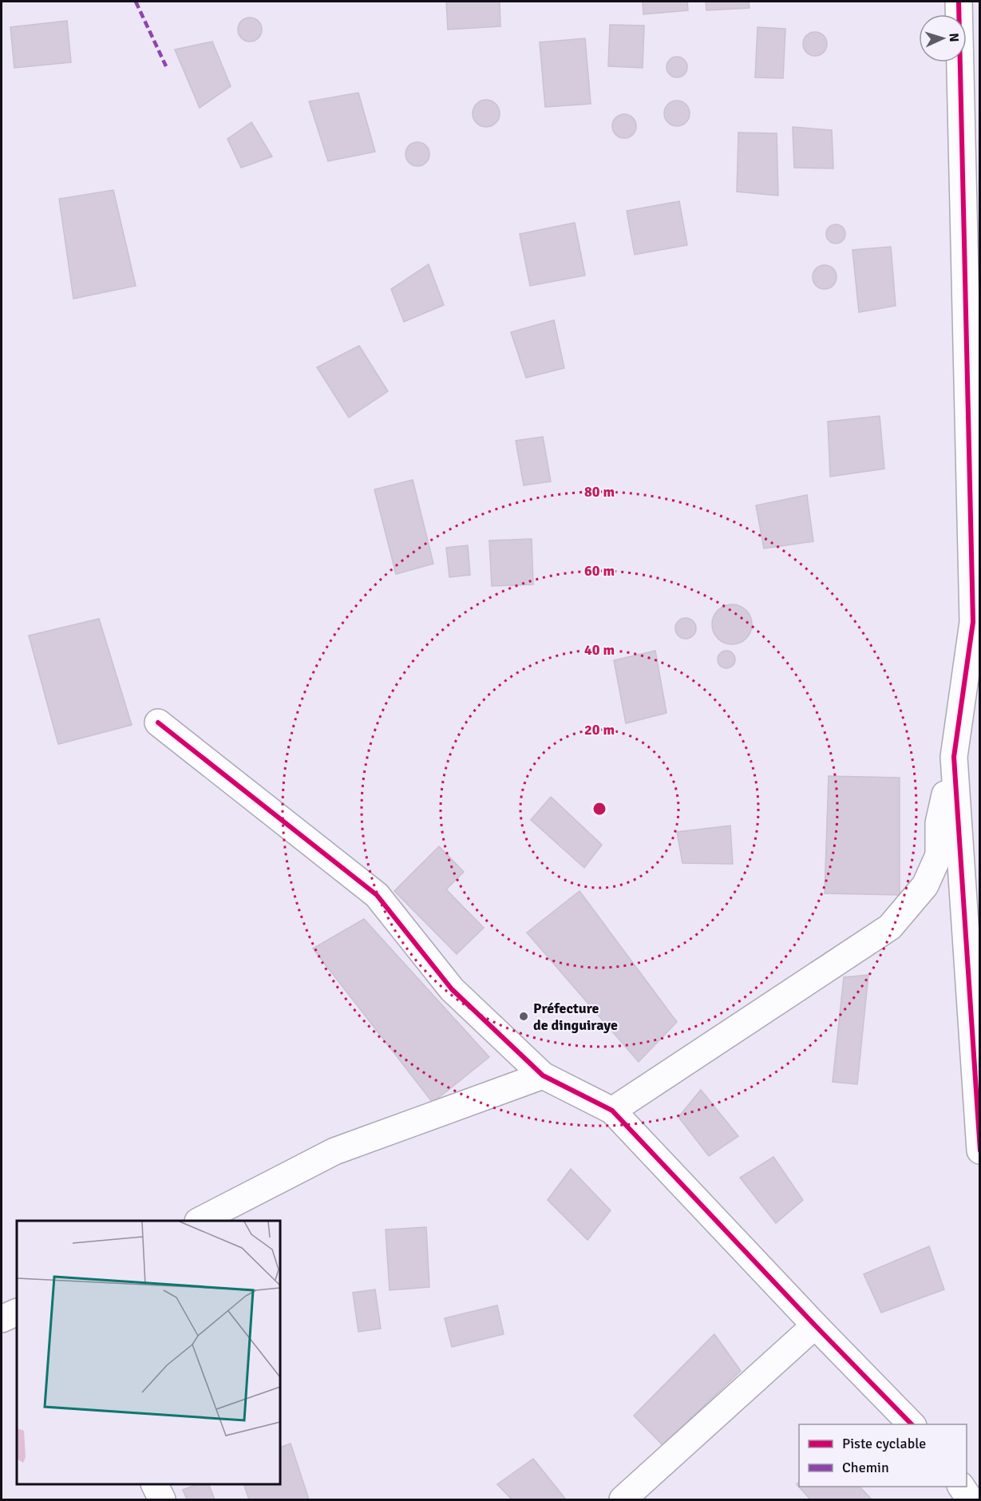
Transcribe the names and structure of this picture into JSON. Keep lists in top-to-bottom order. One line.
{"places":["Préfecture de dinguiraye"],"legend":["Piste cyclable","Chemin"],"north":"right","rings":["80 m","60 m","40 m","20 m"]}
